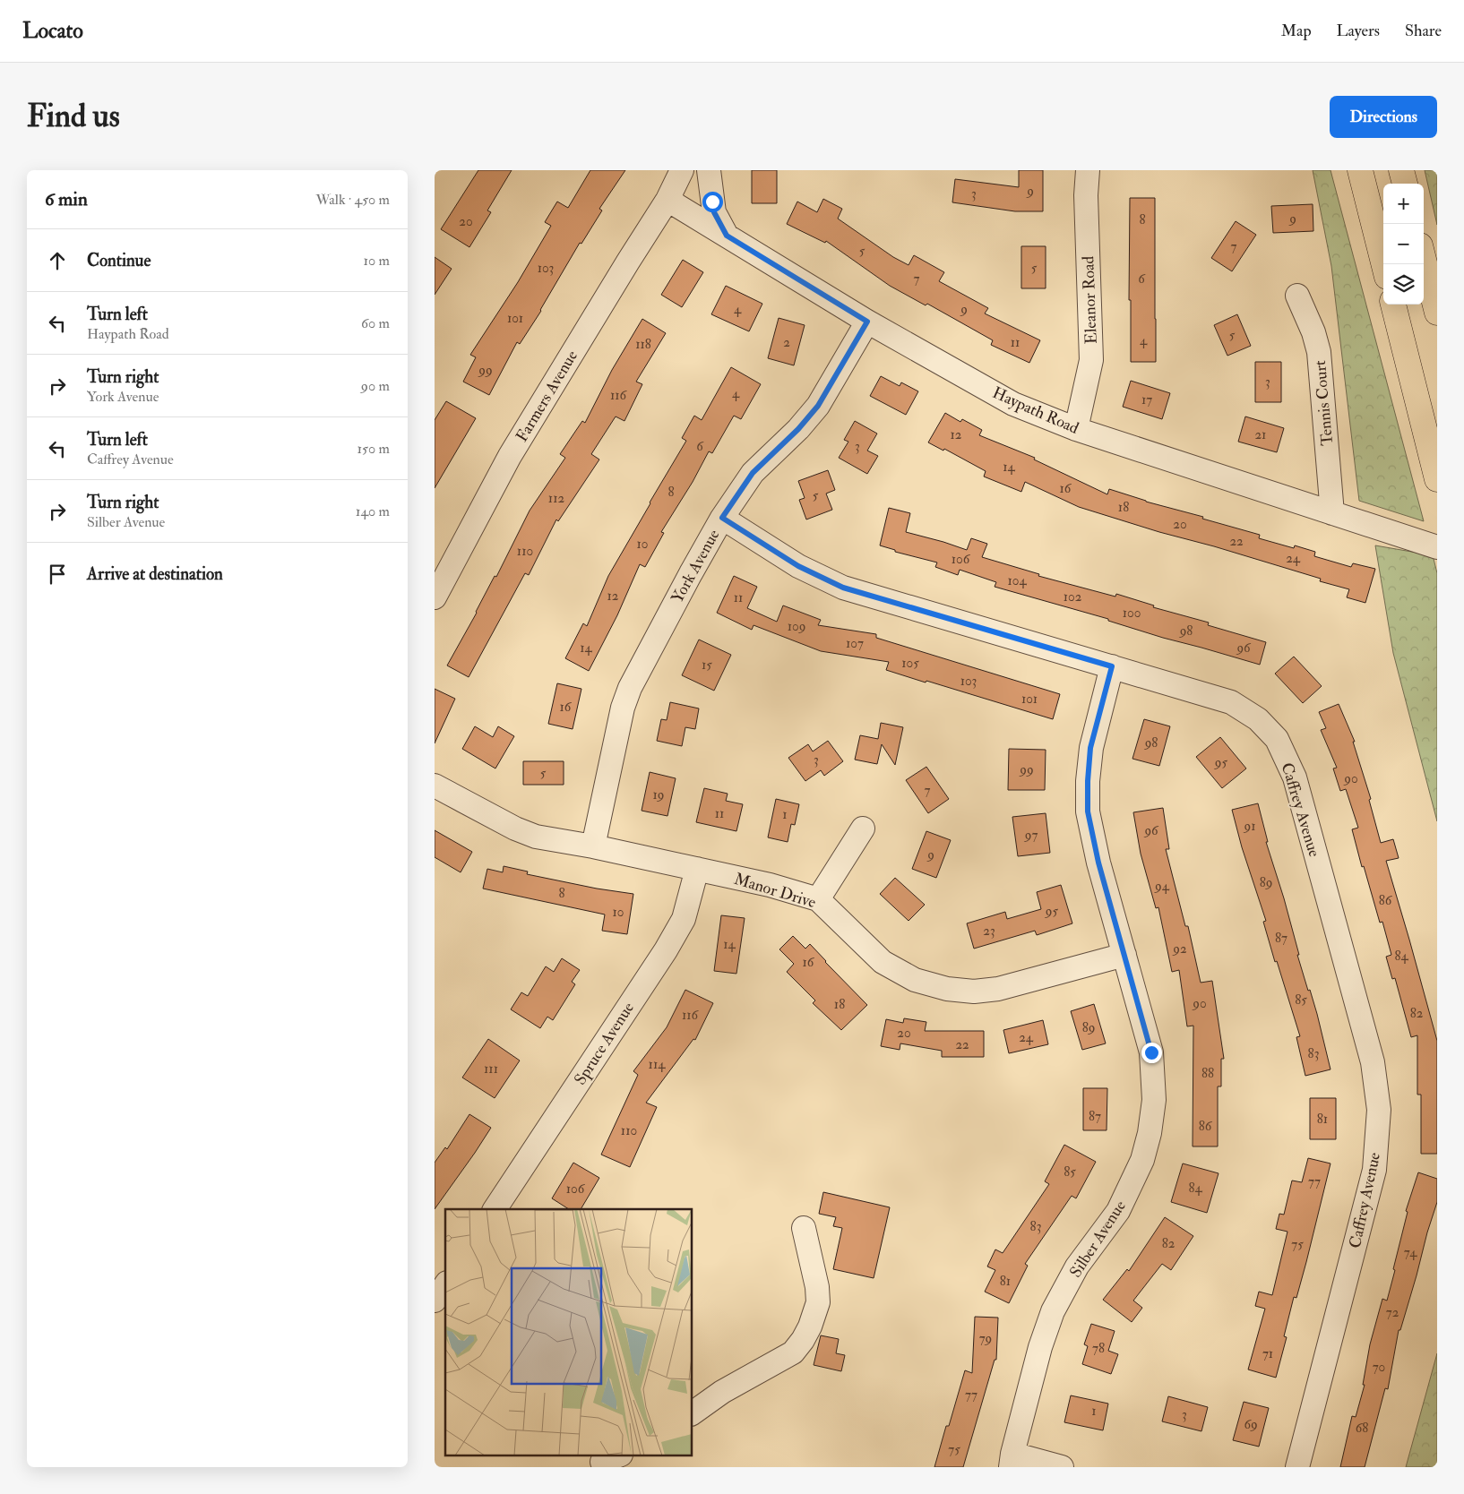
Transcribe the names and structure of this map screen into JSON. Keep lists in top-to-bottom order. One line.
{"streets":{"street":["Eleanor Road","Farmers Avenue","Tennis Court","Haypath Road","York Avenue","Caffrey Avenue","Manor Drive","Spruce Avenue","Silber Avenue"]},"crossings":[["Eleanor Road","Haypath Road"],["Farmers Avenue","Haypath Road"],["Tennis Court","Haypath Road"],["Haypath Road","York Avenue"],["York Avenue","Caffrey Avenue"],["York Avenue","Manor Drive"],["Caffrey Avenue","Silber Avenue"],["Manor Drive","Spruce Avenue"],["Manor Drive","Silber Avenue"]],"house_numbers":["9","3","9","8","20","7","5","103","5","7","6","4","9","101","5","4","2","11","118","99","3","4","116","17","12","21","6","3","14","16","8","5","112","18","20","22","10","110","24","106","104","12","102","11","100","109","98","107","14","96","105","15","103","101","16","98","3","95","99","5","90","7","19","11","1","91","96","97","9","89","94","8","86","95","10","23","87","14","92","84","16","85","90","18","82","116","89","20","24","22","83","114","111","88","87","81","86","110","85","77","84","106","83","82","75","74","81","72","79","78","71","70","77","1","3","69","68","75"],"page":{"header":"Locato","nav":["Map","Layers","Share"],"buttons":"Directions","title":"Find us","heading":["6 min","Walk · 450 m"],"map_buttons":["+","−"],"list":[["Continue","10 m"],["Turn left","Haypath Road","60 m"],["Turn right","York Avenue","90 m"],["Turn left","Caffrey Avenue","150 m"],["Turn right","Silber Avenue","140 m"],"Arrive at destination"]}}
